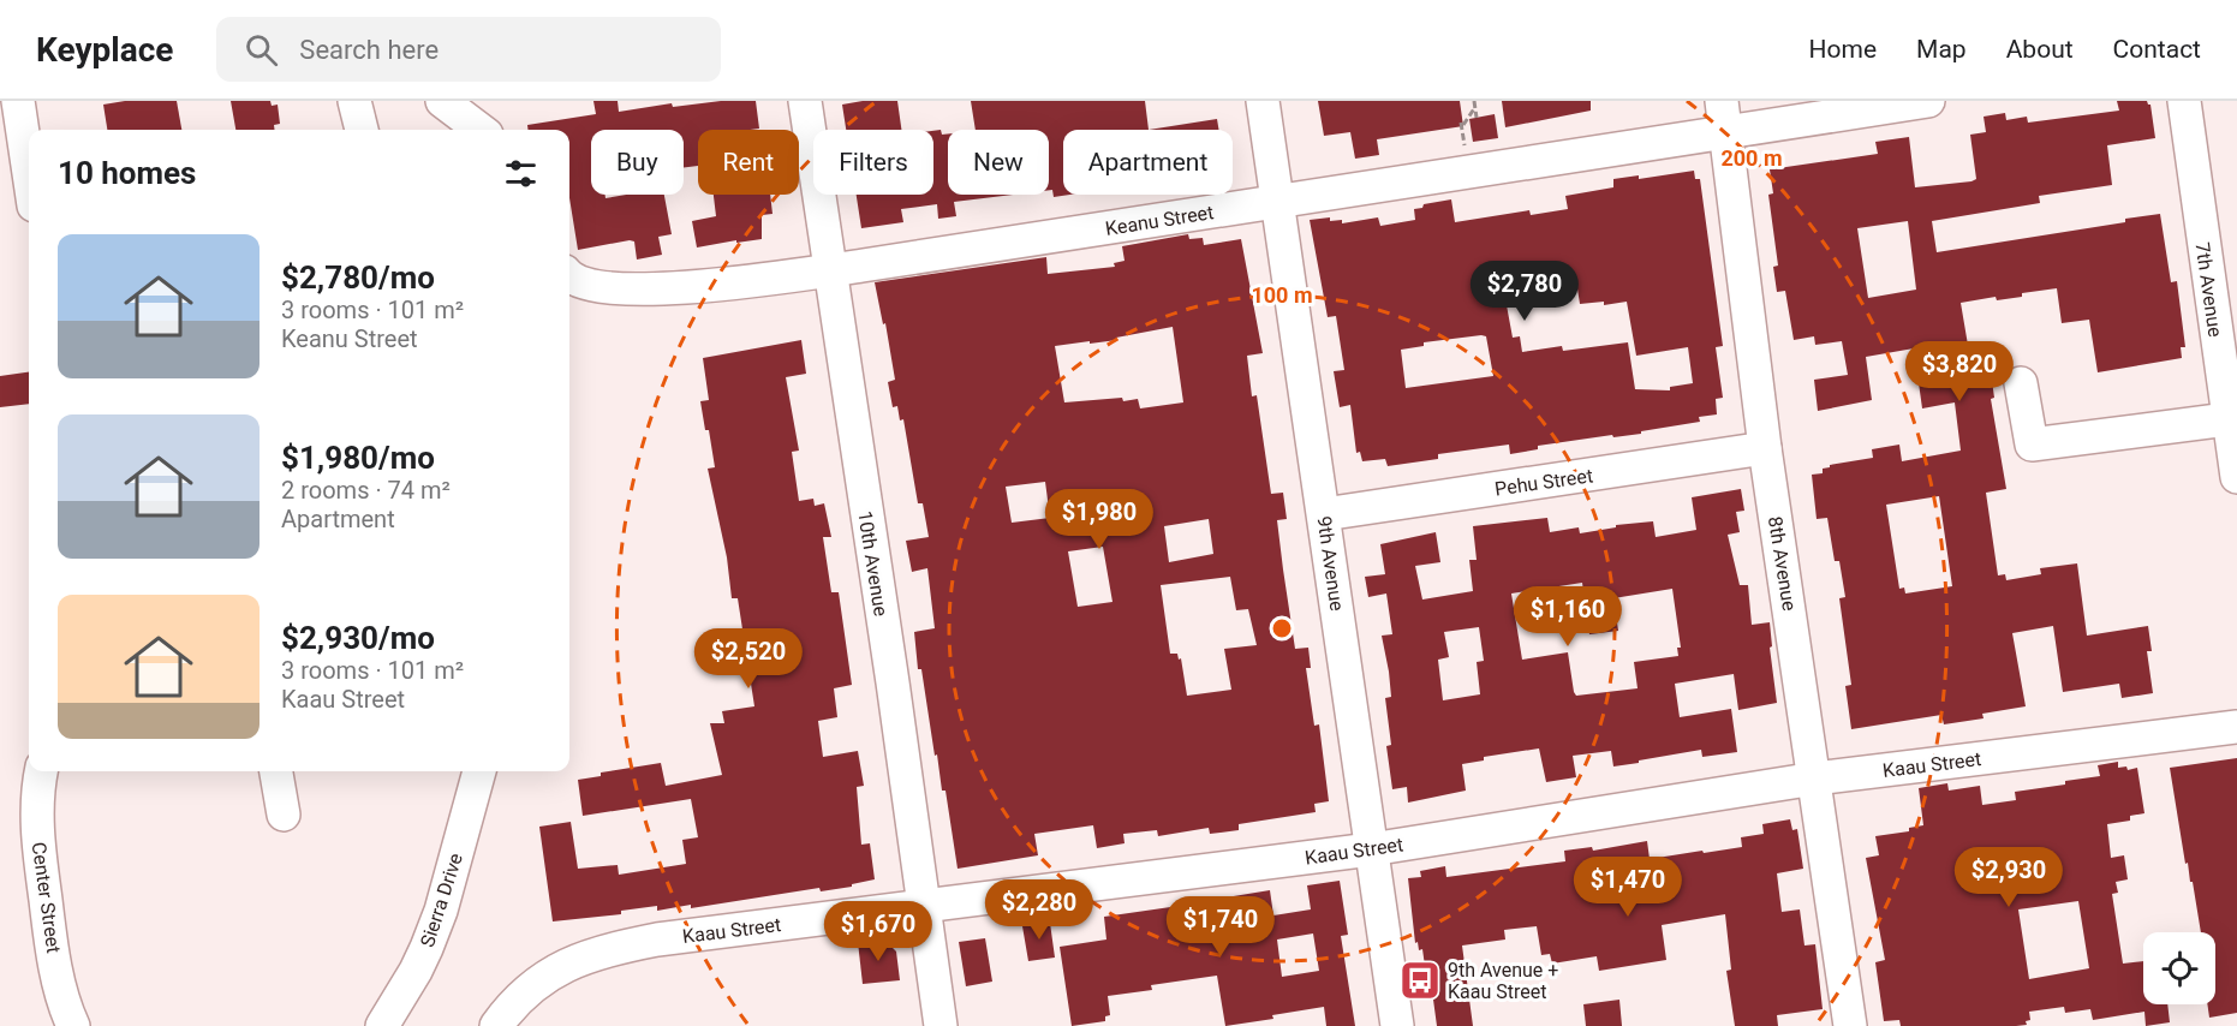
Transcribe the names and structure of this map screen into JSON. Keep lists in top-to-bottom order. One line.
{"streets":{"street":["Keanu Street","7th Avenue","Pehu Street","10th Avenue","9th Avenue","8th Avenue","Kaau Street","Center Street","Sierra Drive"]},"crossings":[["Keanu Street","10th Avenue"],["Keanu Street","9th Avenue"],["Keanu Street","8th Avenue"],["Pehu Street","9th Avenue"],["Pehu Street","8th Avenue"],["10th Avenue","Kaau Street"],["9th Avenue","Kaau Street"],["8th Avenue","Kaau Street"]],"places":{"bus stop":["9th Avenue + Kaau Street"]},"page":{"header":"Keyplace","search":"Search here","nav":["Home","Map","About","Contact"],"chip":["Buy","Rent","Filters","New","Apartment"],"heading":"10 homes","list":[{"name":"$2,780/mo","note":"3 rooms · 101 m² · Keanu Street"},{"name":"$1,980/mo","note":"2 rooms · 74 m² · Apartment"},{"name":"$2,930/mo","note":"3 rooms · 101 m² · Kaau Street"}],"price":["$2,780","$3,820","$1,980","$1,160","$2,520","$2,930","$1,470","$2,280","$1,740","$1,670"]},"rings":["200 m","100 m"]}
